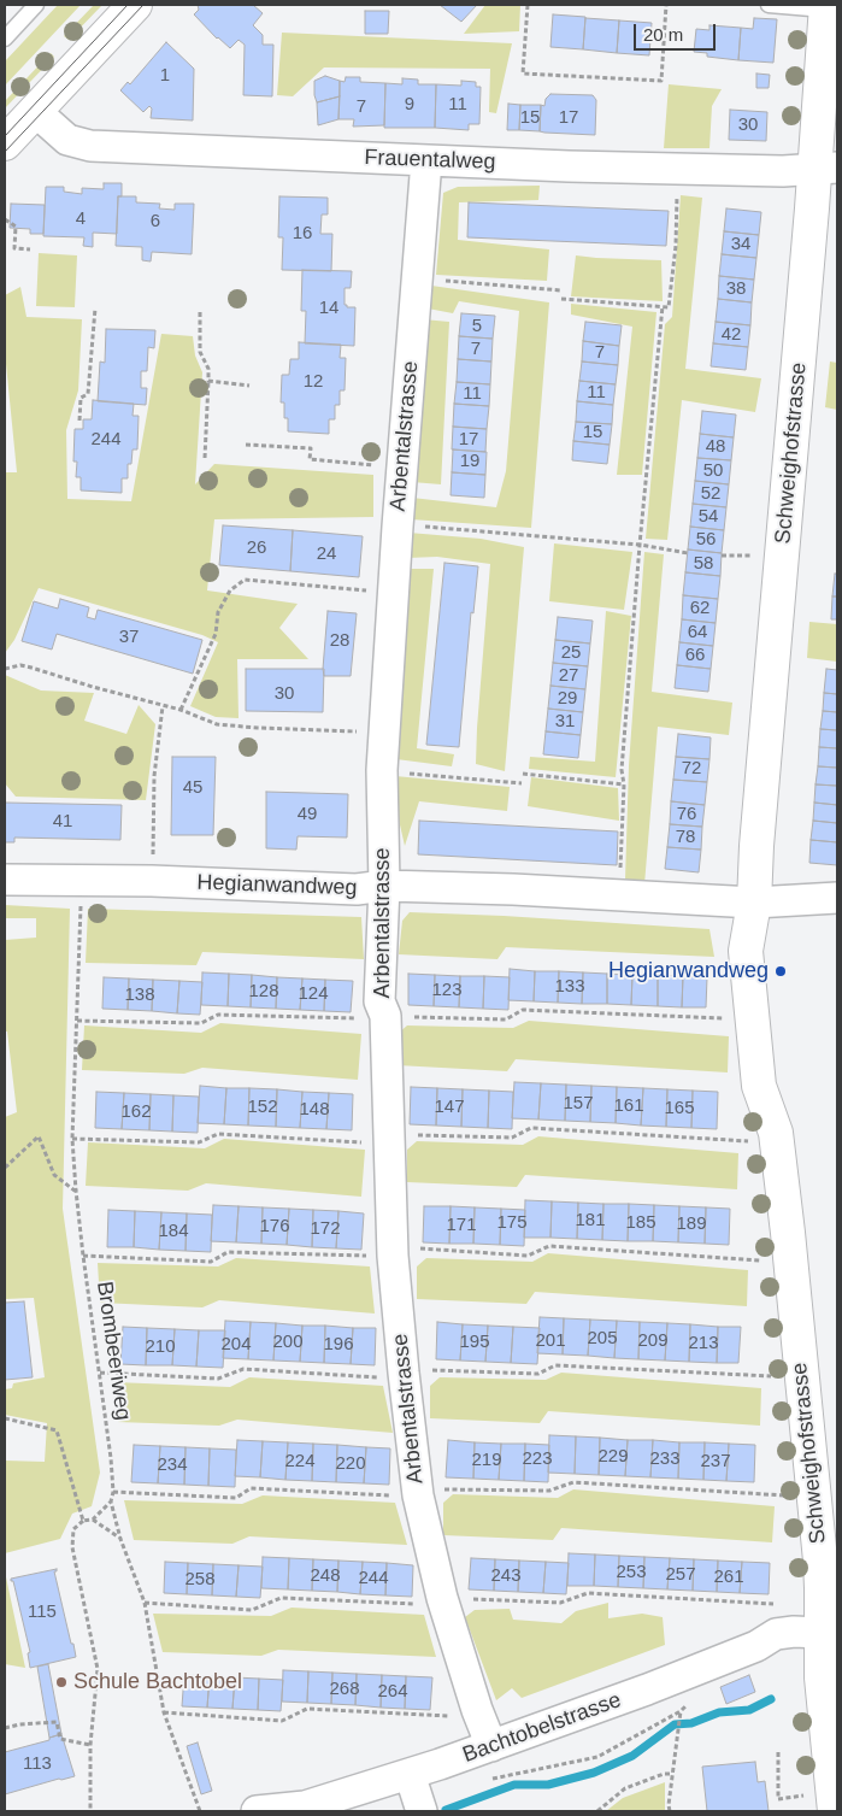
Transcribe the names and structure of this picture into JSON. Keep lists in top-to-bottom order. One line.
{"streets":{"main road":["Schweighofstrasse"],"street":["Frauentalweg","Arbentalstrasse","Hegianwandweg","Bachtobelstrasse"],"path":["Brombeeriweg"]},"crossings":[["Frauentalweg","Arbentalstrasse"],["Frauentalweg","Schweighofstrasse"],["Arbentalstrasse","Hegianwandweg"],["Arbentalstrasse","Bachtobelstrasse"],["Schweighofstrasse","Hegianwandweg"],["Schweighofstrasse","Bachtobelstrasse"],["Hegianwandweg","Brombeeriweg"]],"places":["Hegianwandweg","Schule Bachtobel"],"house_numbers":["1","9","11","7","15","17","30","4","6","16","34","38","14","5","42","7","7","12","11","11","15","244","17","48","19","50","52","54","56","26","24","58","62","64","37","28","25","66","27","30","29","31","72","45","49","76","41","78","133","123","128","124","138","157","161","152","147","165","148","162","181","175","185","189","171","176","172","184","205","201","209","200","195","213","204","196","210","229","223","233","219","224","237","220","234","253","257","248","243","261","244","258","115","268","264","113"],"scale_bar":"20 m"}
